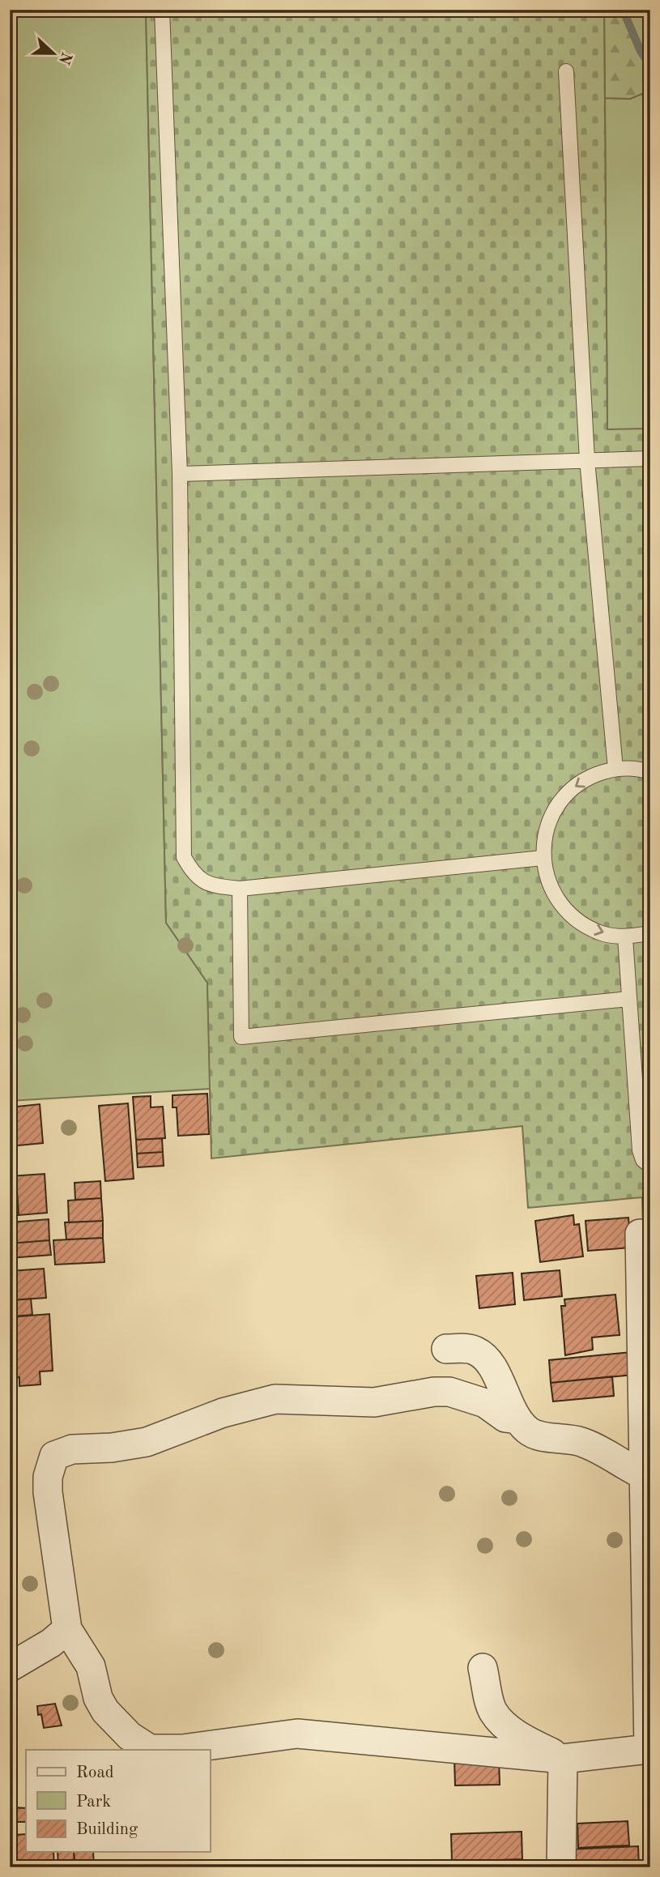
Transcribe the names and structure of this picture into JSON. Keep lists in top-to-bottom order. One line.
{"legend":["Road","Park","Building"],"north":"right"}
